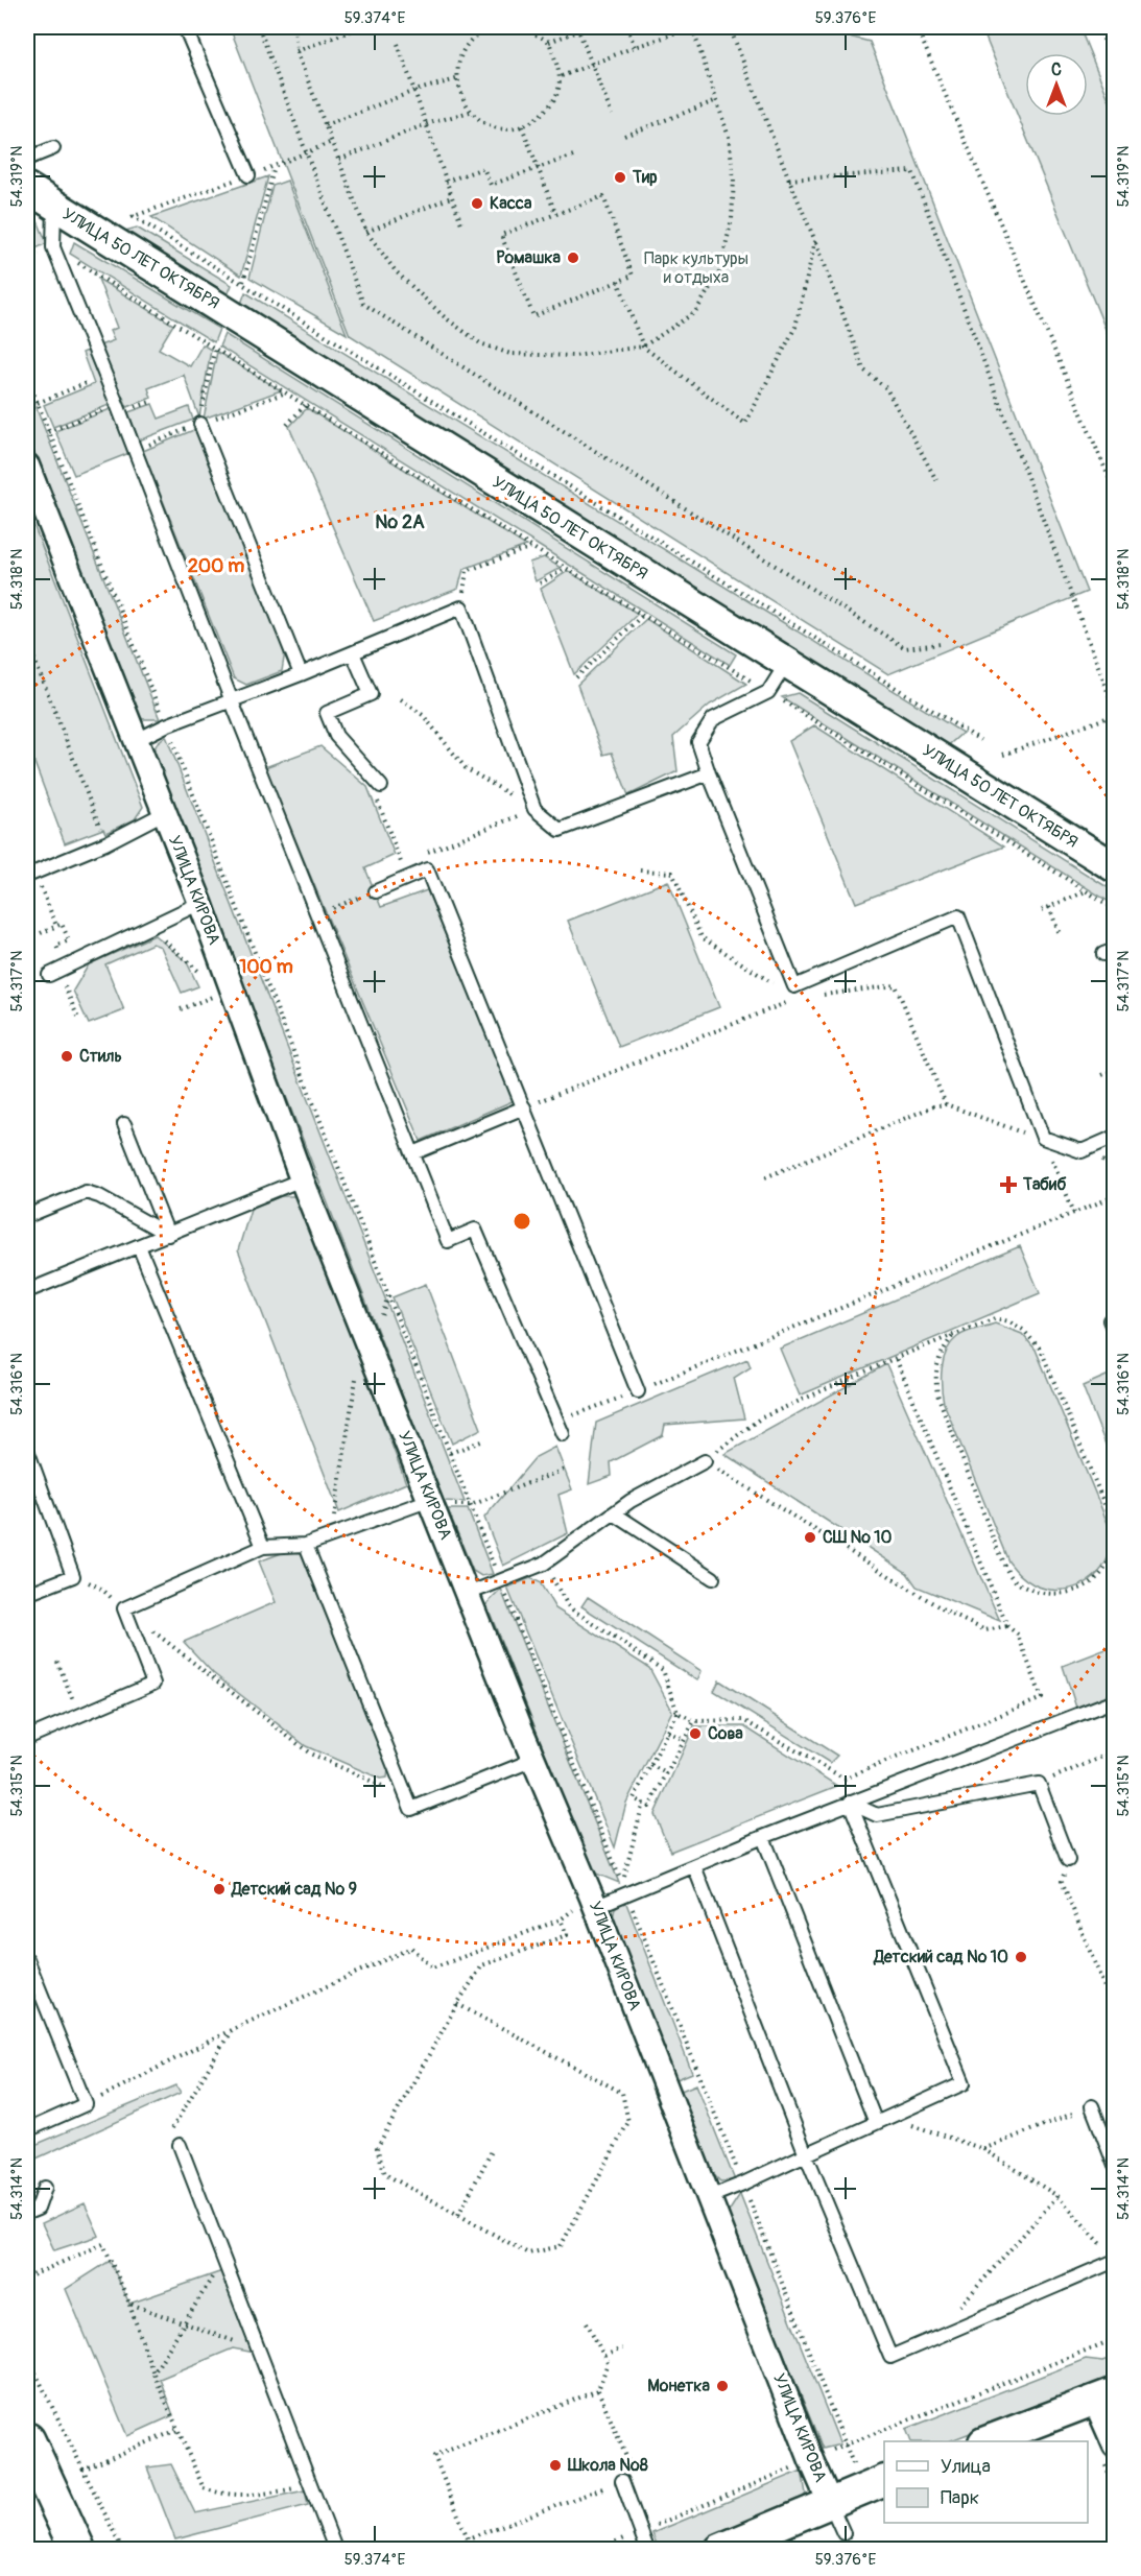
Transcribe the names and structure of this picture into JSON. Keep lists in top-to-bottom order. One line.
{"streets":{"street":["УЛИЦА 50 ЛЕТ ОКТЯБРЯ","УЛИЦА КИРОВА"]},"districts":["№ 2А"],"parks":["Парк культуры и отдыха"],"places":{"other":["Тир","Касса","Ромашка","Стиль","СШ № 10","Сова","Детский сад № 9","Детский сад № 10","Монетка","Школа №8"],"health":["Табиб"]},"legend":["Улица","Парк"],"north":"top","coordinates":["59.374°E","59.376°E","54.319°N","54.318°N","54.317°N","54.316°N","54.315°N","54.314°N"],"rings":["200 m","100 m"]}
